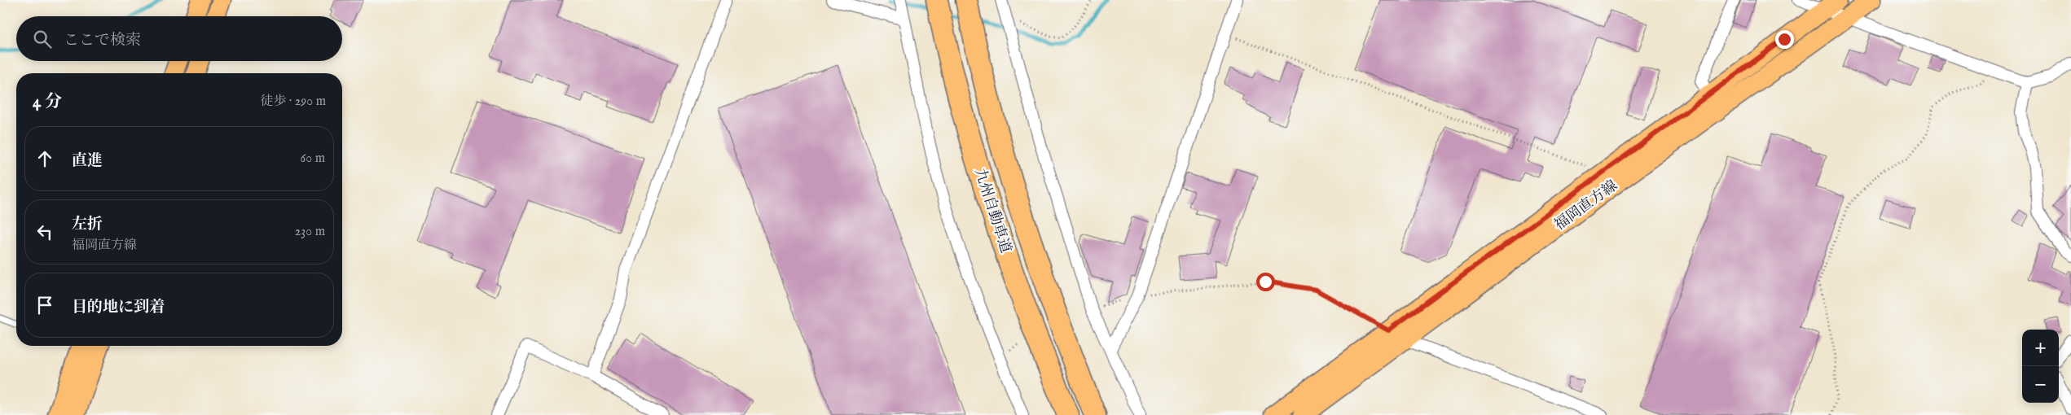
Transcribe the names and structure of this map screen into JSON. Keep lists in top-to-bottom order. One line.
{"streets":{"highway":["九州自動車道"],"main road":["福岡直方線"]},"page":{"search":"ここで検索","heading":["4 分","徒歩 · 290 m"],"list":[["直進","60 m"],["左折","福岡直方線","230 m"],"目的地に到着"],"map_buttons":["+","−"]}}
